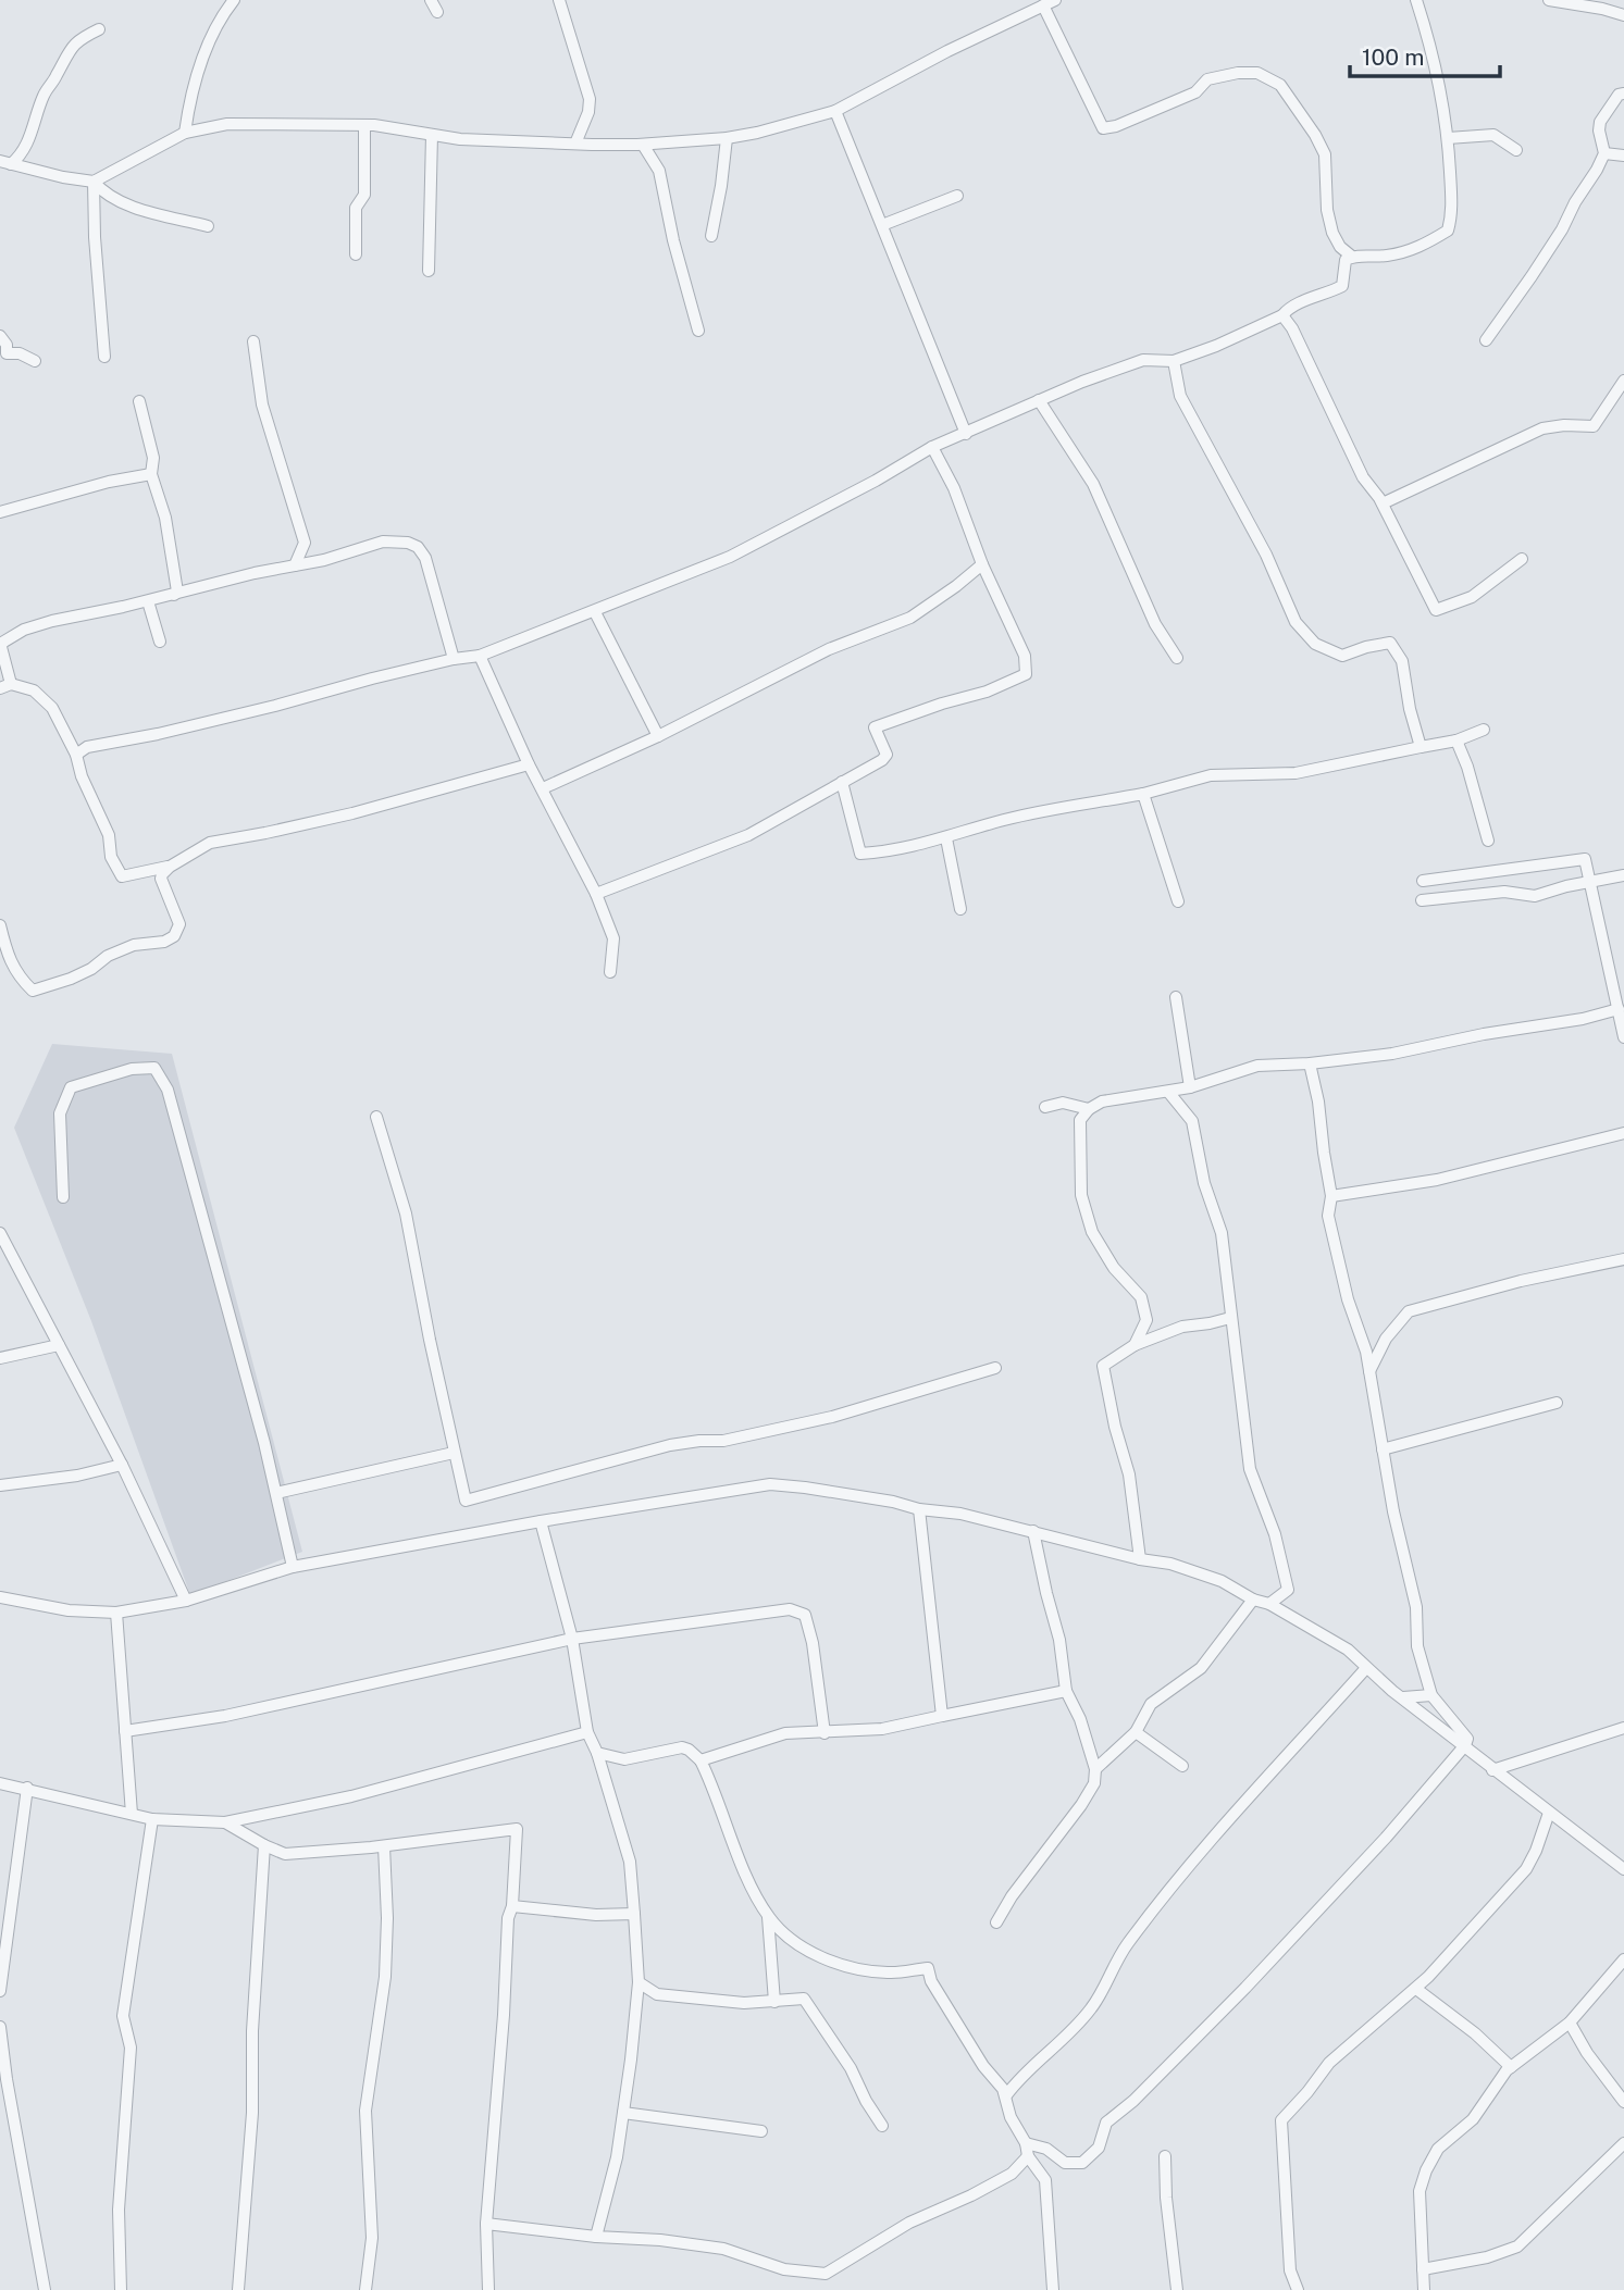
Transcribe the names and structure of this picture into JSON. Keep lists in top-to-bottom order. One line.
{"scale_bar":"100 m"}
